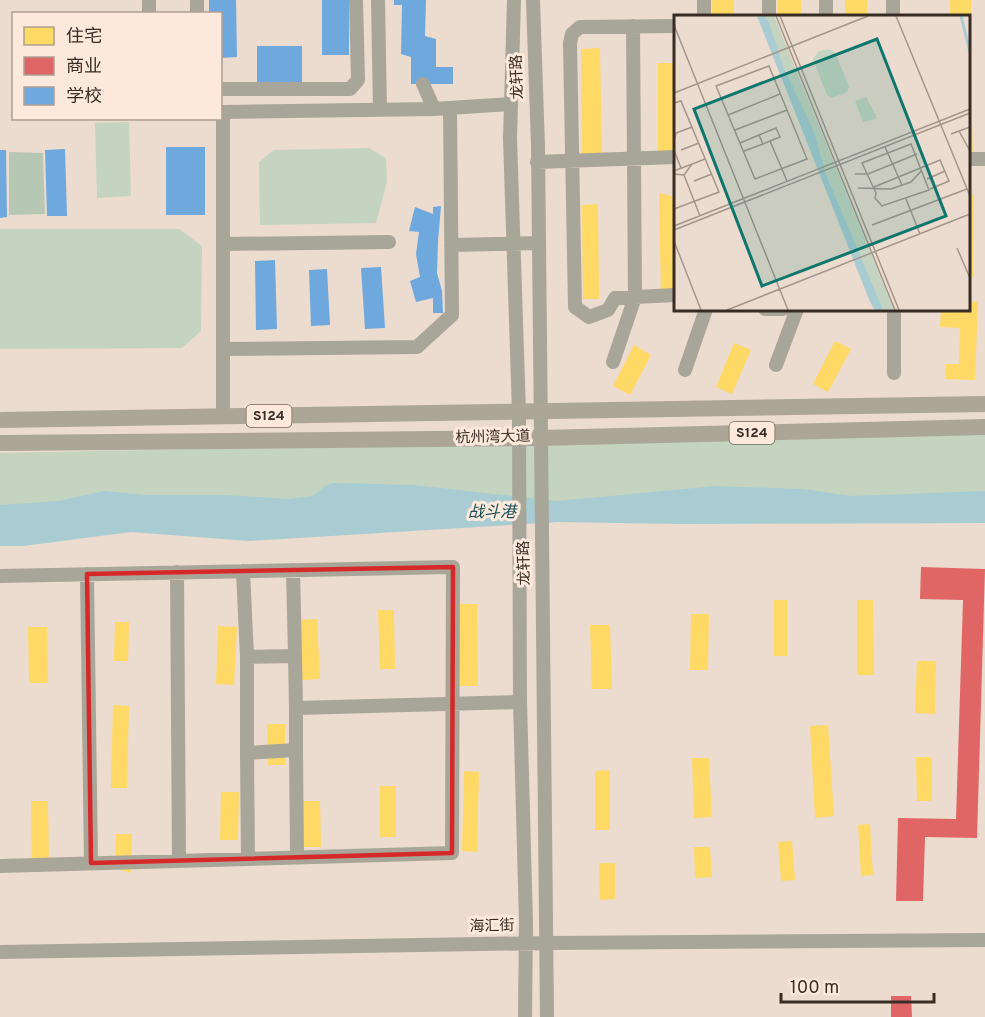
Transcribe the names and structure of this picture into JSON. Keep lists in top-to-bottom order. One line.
{"streets":{"main road":["S124","杭州湾大道"],"street":["龙轩路","海汇街"]},"crossings":[["龙轩路","杭州湾大道"],["龙轩路","海汇街"]],"water":["战斗港"],"legend":["住宅","商业","学校"],"scale_bar":"100 m"}
